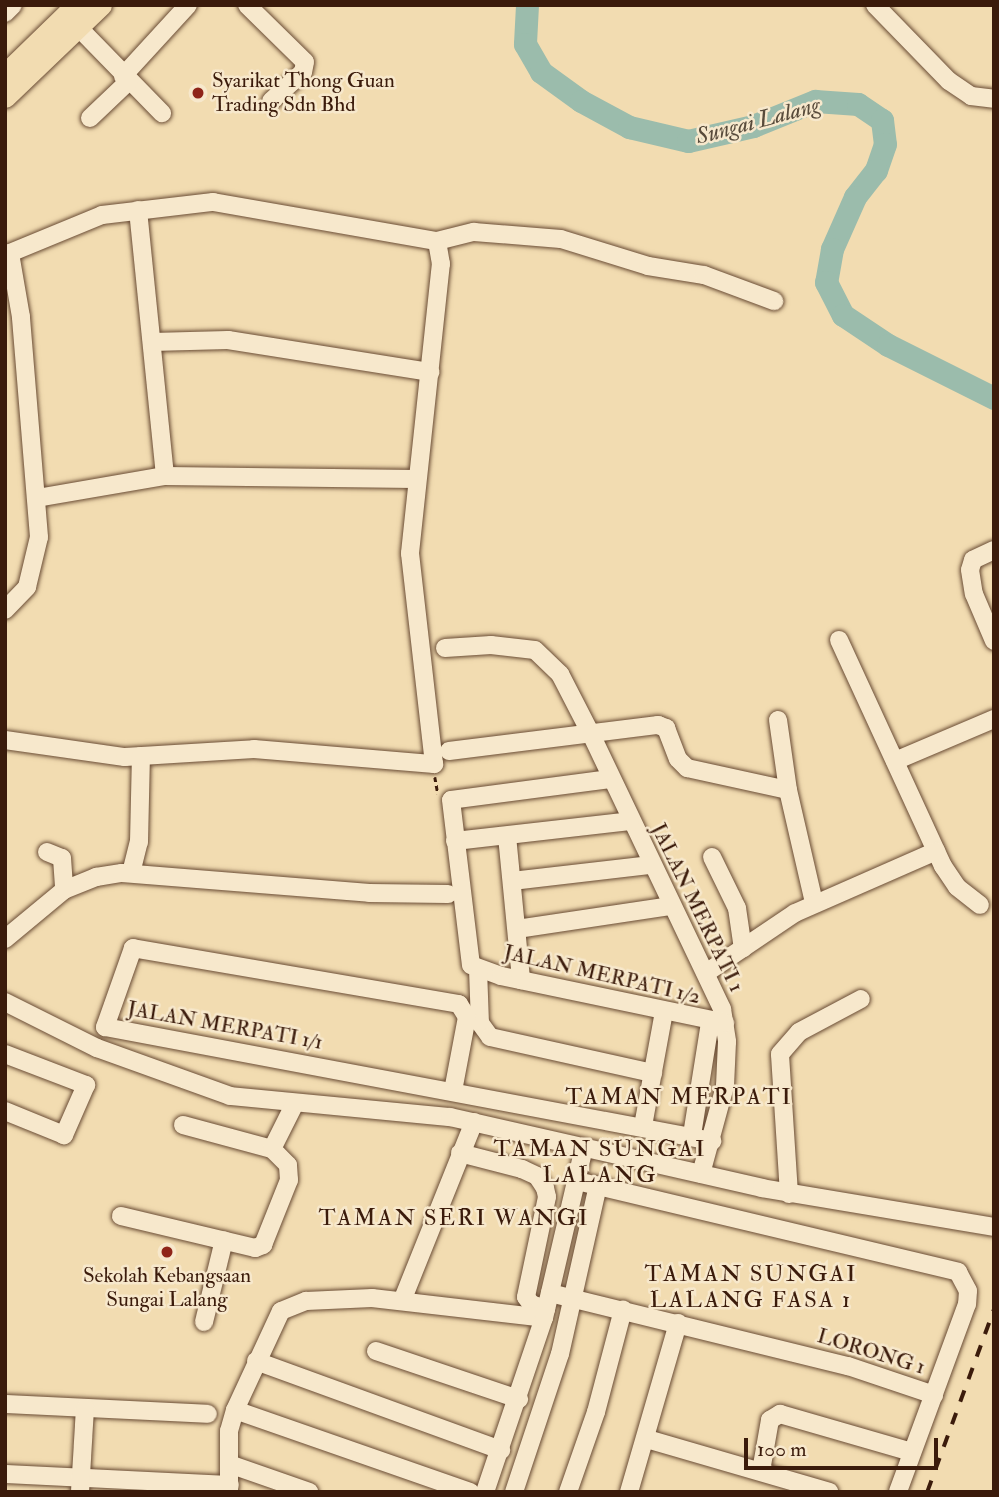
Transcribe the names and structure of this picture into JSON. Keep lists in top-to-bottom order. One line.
{"streets":{"street":["JALAN MERPATI 1","JALAN MERPATI 1/2","JALAN MERPATI 1/1","LORONG 1"]},"crossings":[["JALAN MERPATI 1","JALAN MERPATI 1/2"],["JALAN MERPATI 1","JALAN MERPATI 1/1"]],"districts":["TAMAN MERPATI","TAMAN SUNGAI LALANG","TAMAN SERI WANGI","TAMAN SUNGAI LALANG FASA 1"],"water":["Sungai Lalang"],"places":["Syarikat Thong Guan Trading Sdn Bhd","Sekolah Kebangsaan Sungai Lalang"],"scale_bar":"100 m"}
